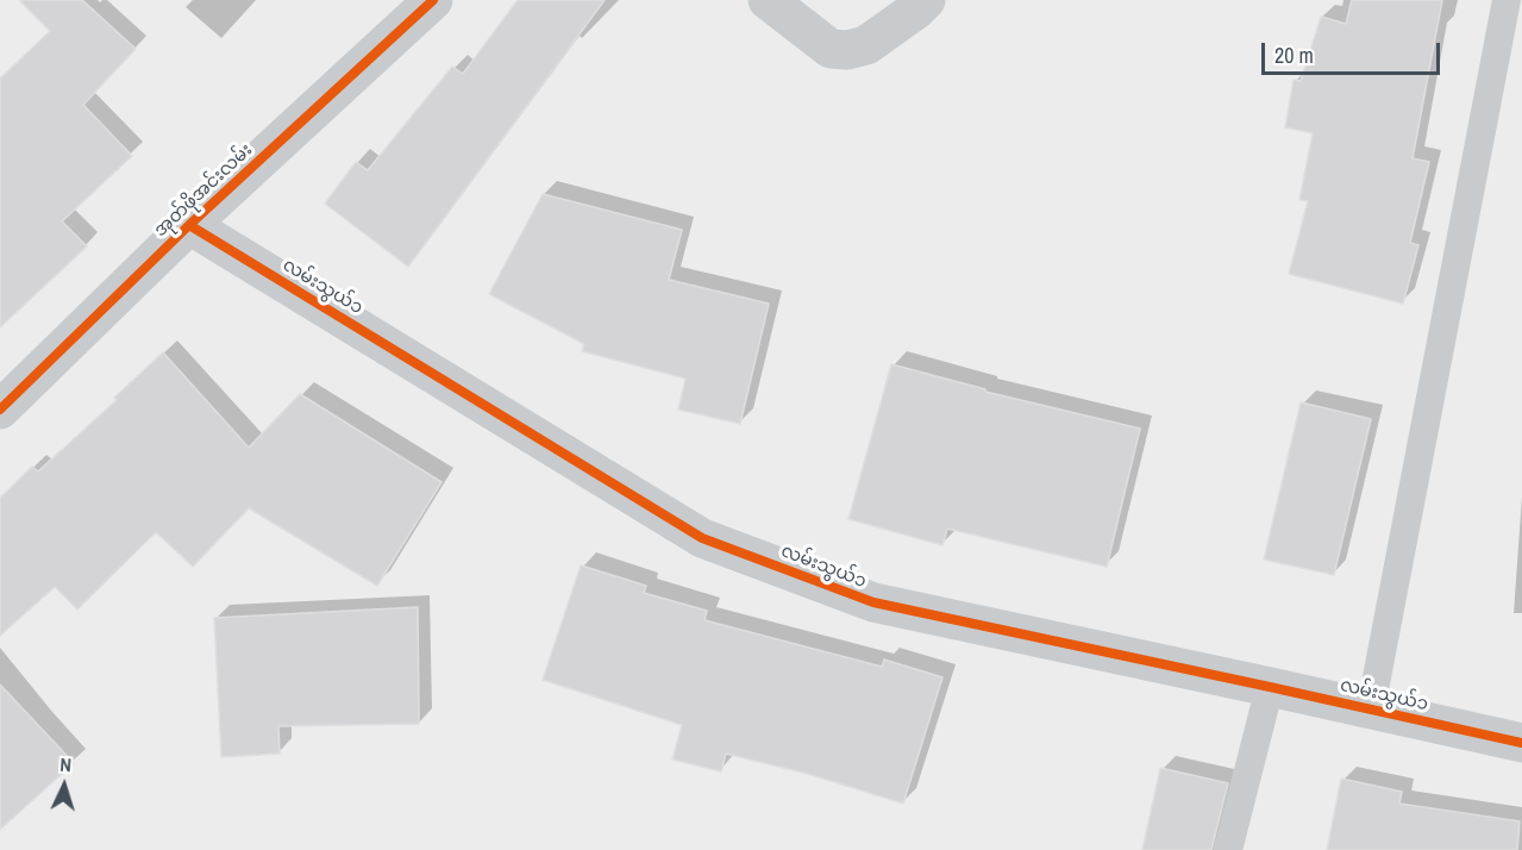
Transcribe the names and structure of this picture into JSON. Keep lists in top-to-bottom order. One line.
{"streets":{"street":["အုတ်ဖိုအင်းလမ်း","လမ်းသွယ်၁"]},"crossings":[["အုတ်ဖိုအင်းလမ်း","လမ်းသွယ်၁"]],"scale_bar":"20 m","north":"top"}
